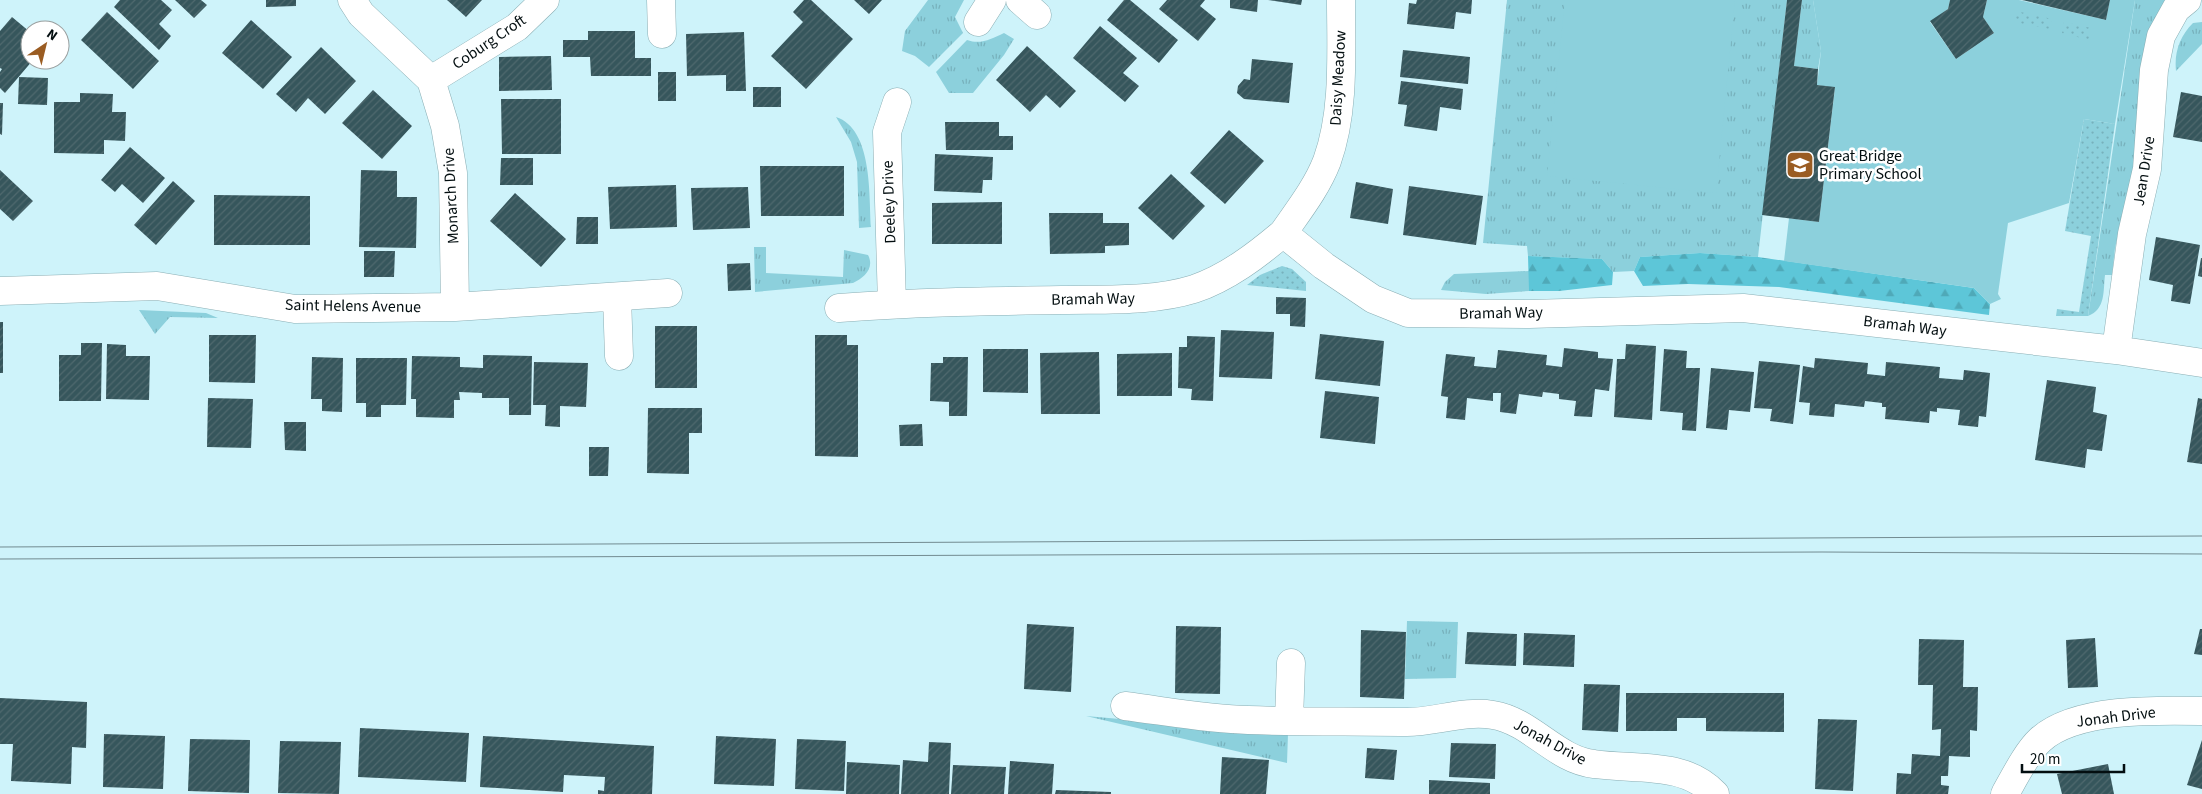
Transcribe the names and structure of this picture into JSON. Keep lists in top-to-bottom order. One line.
{"streets":{"street":["Coburg Croft","Daisy Meadow","Jean Drive","Monarch Drive","Deeley Drive","Bramah Way","Saint Helens Avenue","Jonah Drive"]},"crossings":[["Coburg Croft","Monarch Drive"],["Daisy Meadow","Bramah Way"],["Jean Drive","Bramah Way"],["Monarch Drive","Saint Helens Avenue"],["Deeley Drive","Bramah Way"]],"places":{"school or university":["Great Bridge Primary School"]},"scale_bar":"20 m","north":"top right"}
